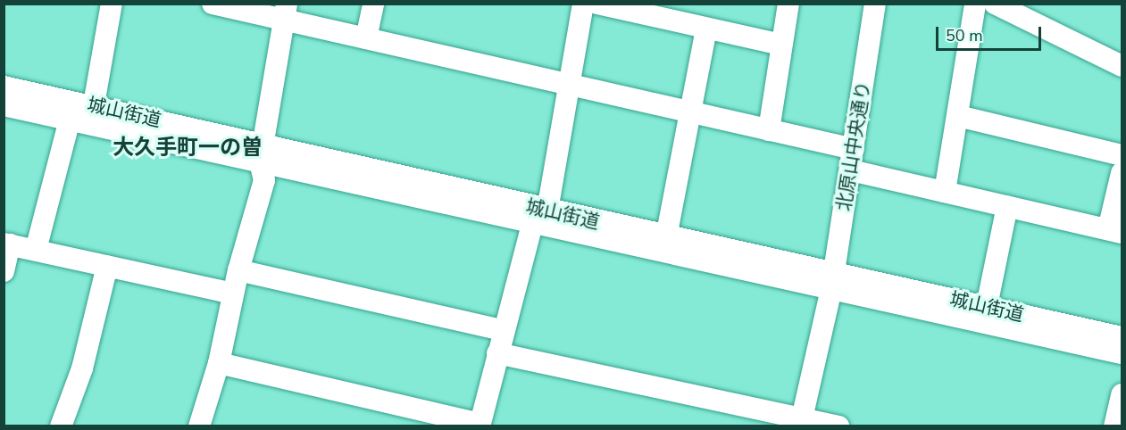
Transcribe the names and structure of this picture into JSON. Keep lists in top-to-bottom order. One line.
{"streets":{"street":["城山街道","北原山中央通り"]},"crossings":[["城山街道","北原山中央通り"]],"districts":["大久手町一の曽"],"scale_bar":"50 m"}
